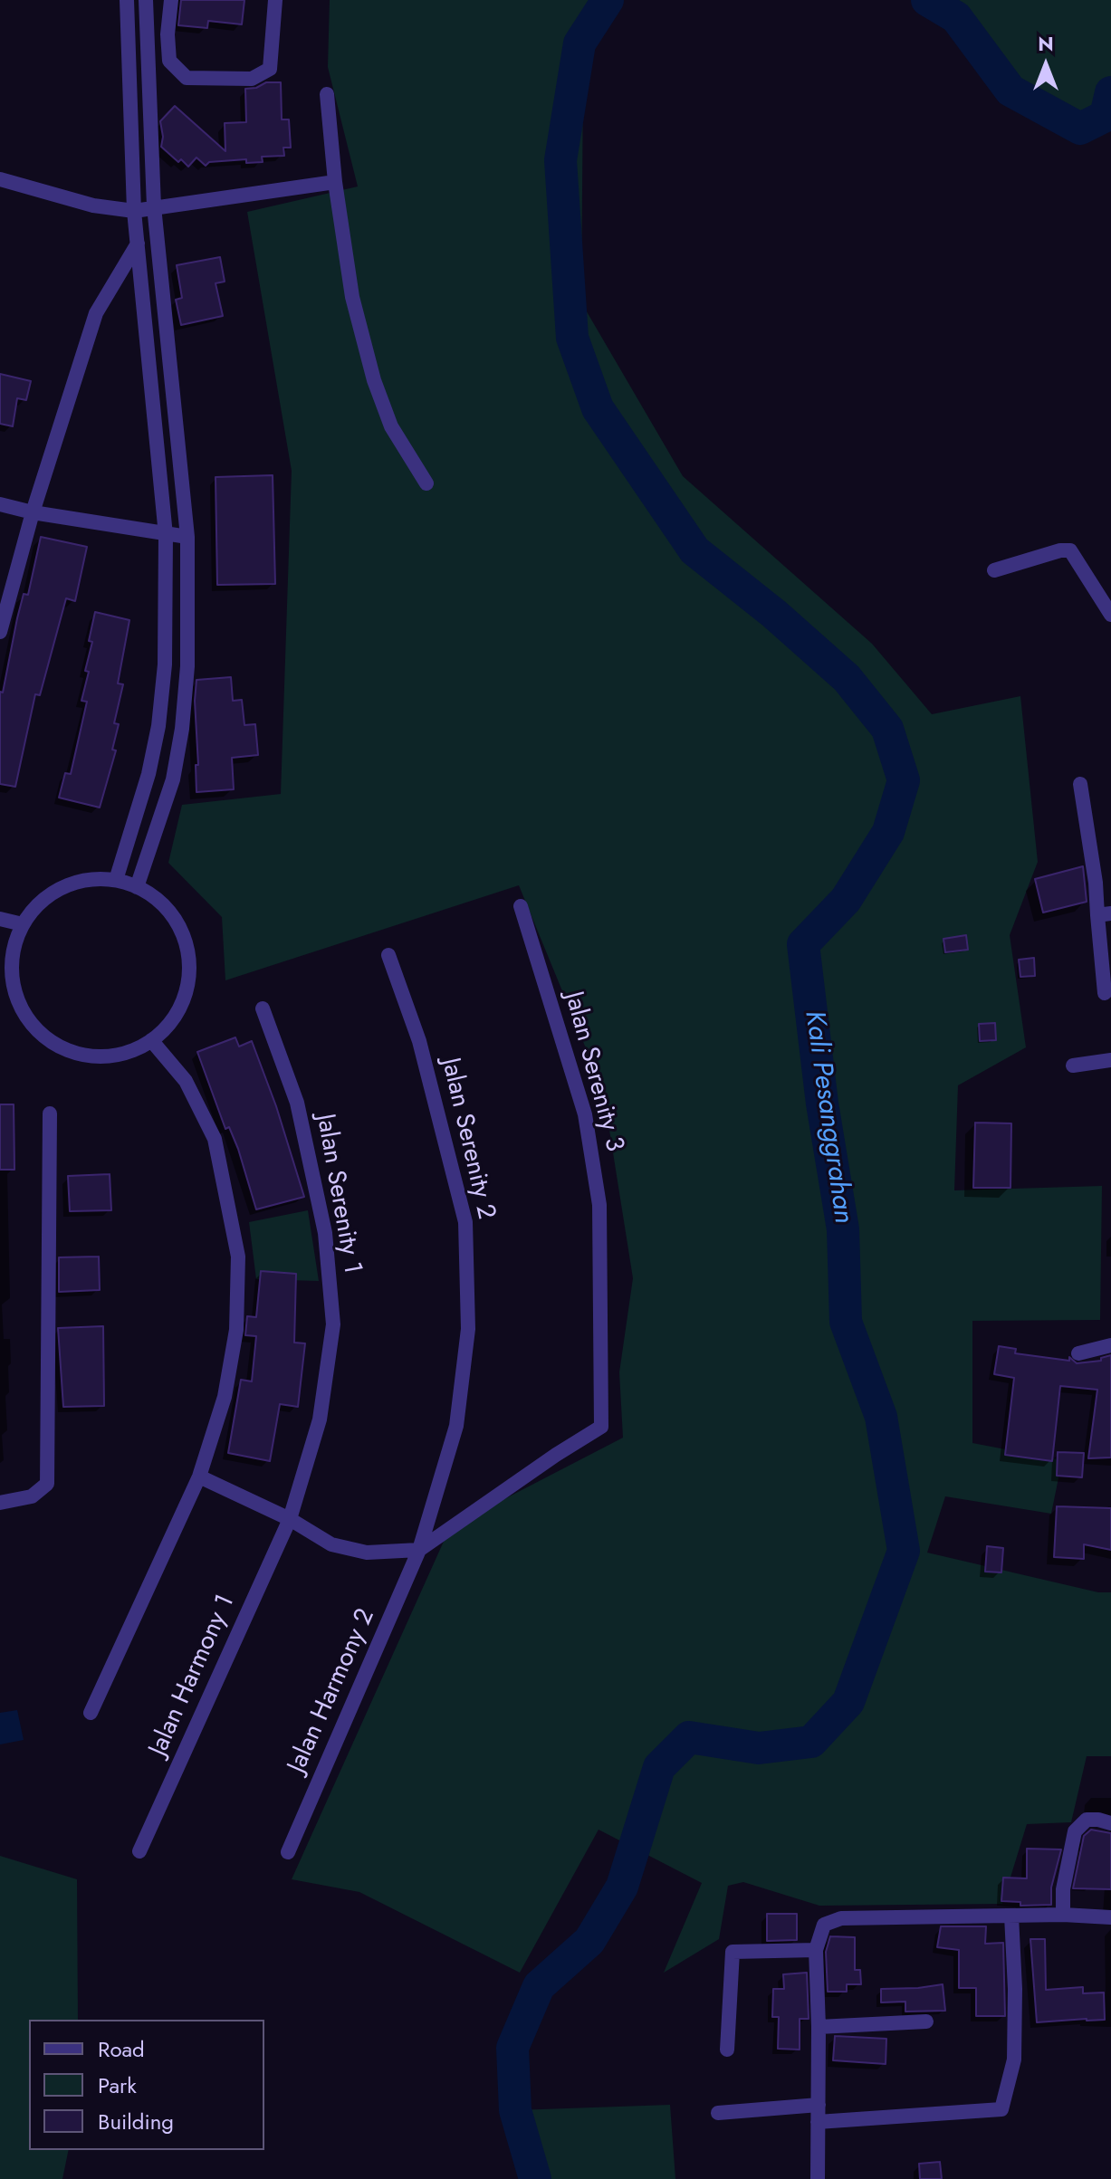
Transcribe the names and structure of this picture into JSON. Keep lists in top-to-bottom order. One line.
{"streets":{"street":["Jalan Serenity 3","Jalan Serenity 2","Jalan Serenity 1","Jalan Harmony 1","Jalan Harmony 2"]},"crossings":[["Jalan Serenity 3","Jalan Serenity 2"],["Jalan Serenity 3","Jalan Harmony 2"],["Jalan Serenity 2","Jalan Harmony 2"],["Jalan Serenity 1","Jalan Harmony 1"]],"water":["Kali Pesanggrahan"],"legend":["Road","Park","Building"],"north":"top"}
